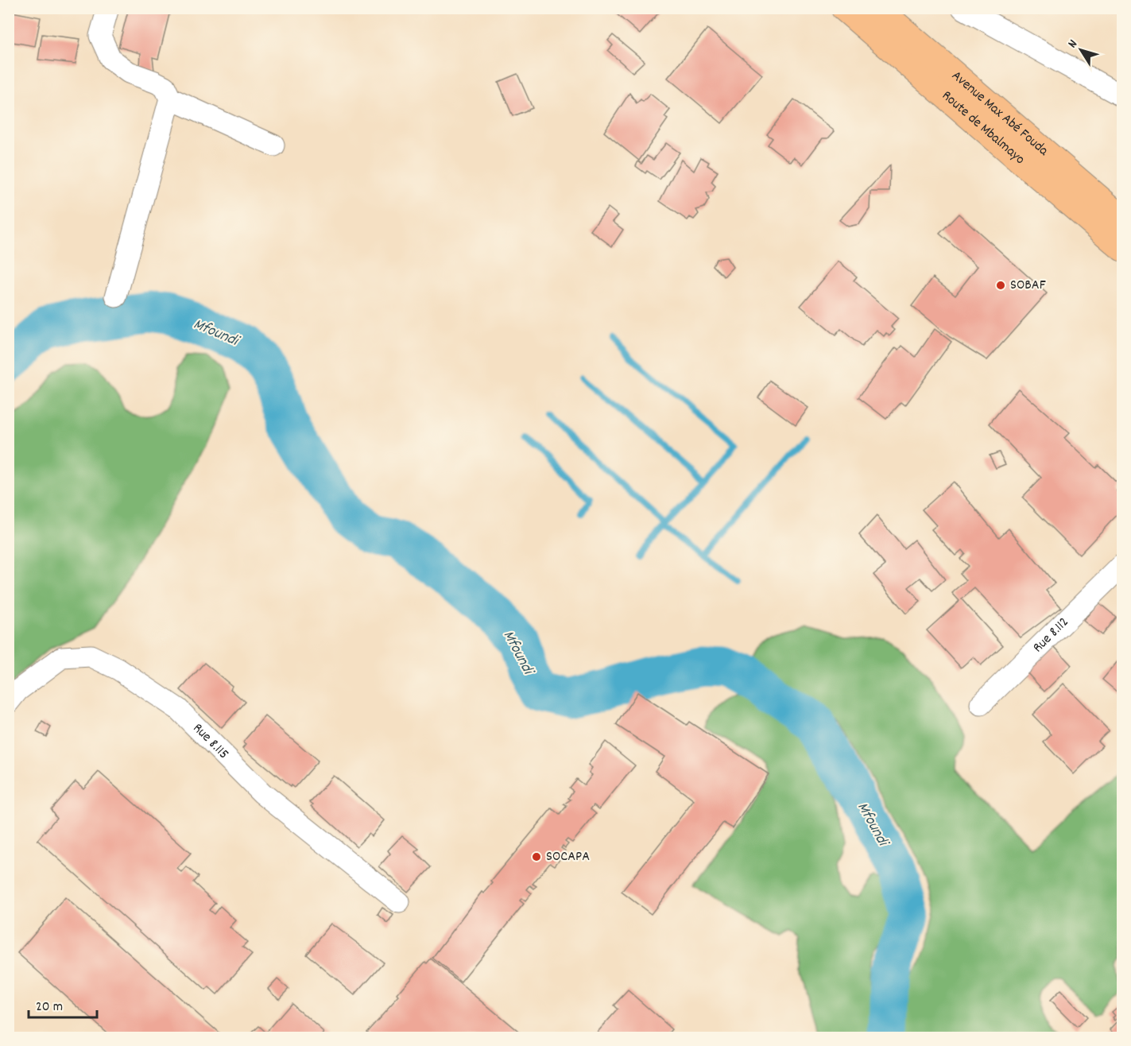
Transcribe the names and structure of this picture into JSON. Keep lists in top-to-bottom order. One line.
{"streets":{"highway":["Avenue Max Abé Fouda","Route de Mbalmayo"],"street":["Rue 8.112","Rue 8.115"]},"water":["Mfoundi"],"places":["SOBAF","SOCAPA"],"scale_bar":"20 m","north":"top left"}
